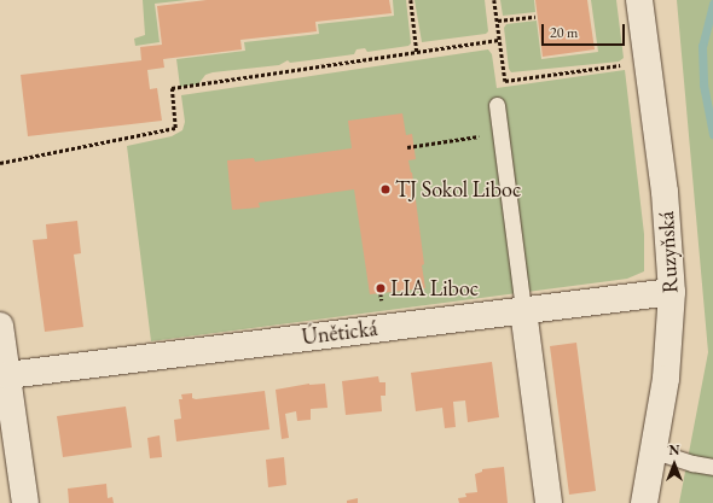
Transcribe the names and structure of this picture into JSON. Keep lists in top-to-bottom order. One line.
{"streets":{"street":["Ruzyňská","Únětická"]},"crossings":[["Ruzyňská","Únětická"]],"places":["TJ Sokol Liboc","LIA Liboc"],"scale_bar":"20 m","north":"top"}
